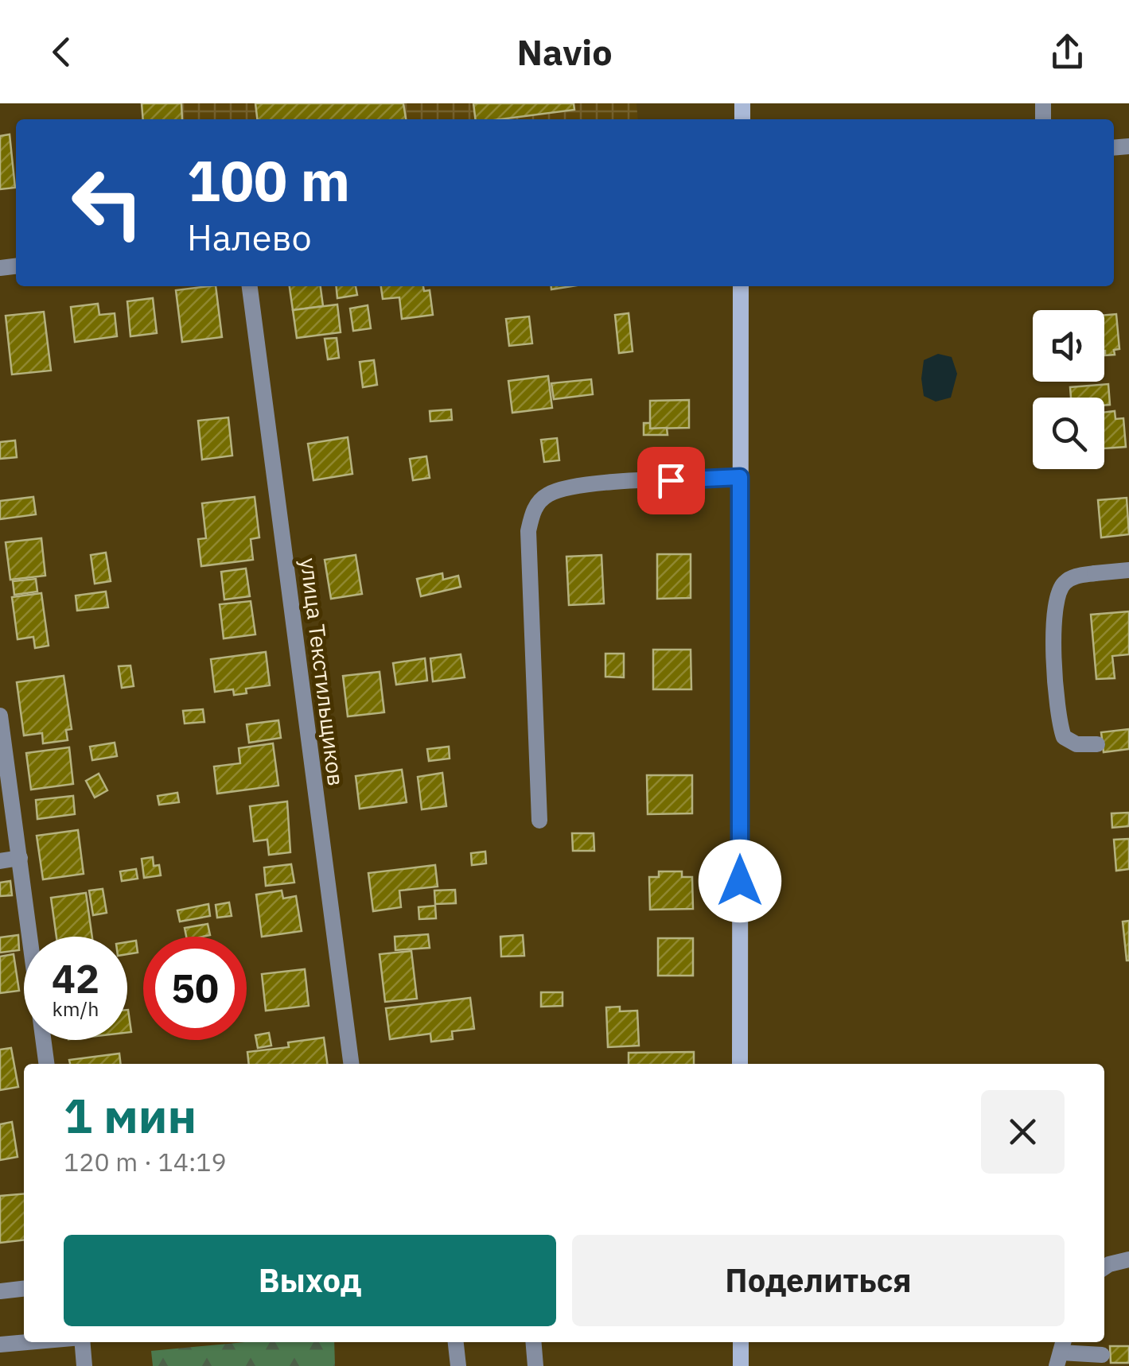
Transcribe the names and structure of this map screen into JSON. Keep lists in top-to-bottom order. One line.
{"streets":{"street":["улица Текстильщиков"]},"page":{"header":"Navio","turn":["100 m","Налево"],"speed":"42 km/h","limit":"50","heading":["1 мин","120 m · 14:19"],"buttons":["Выход","Поделиться"]}}
